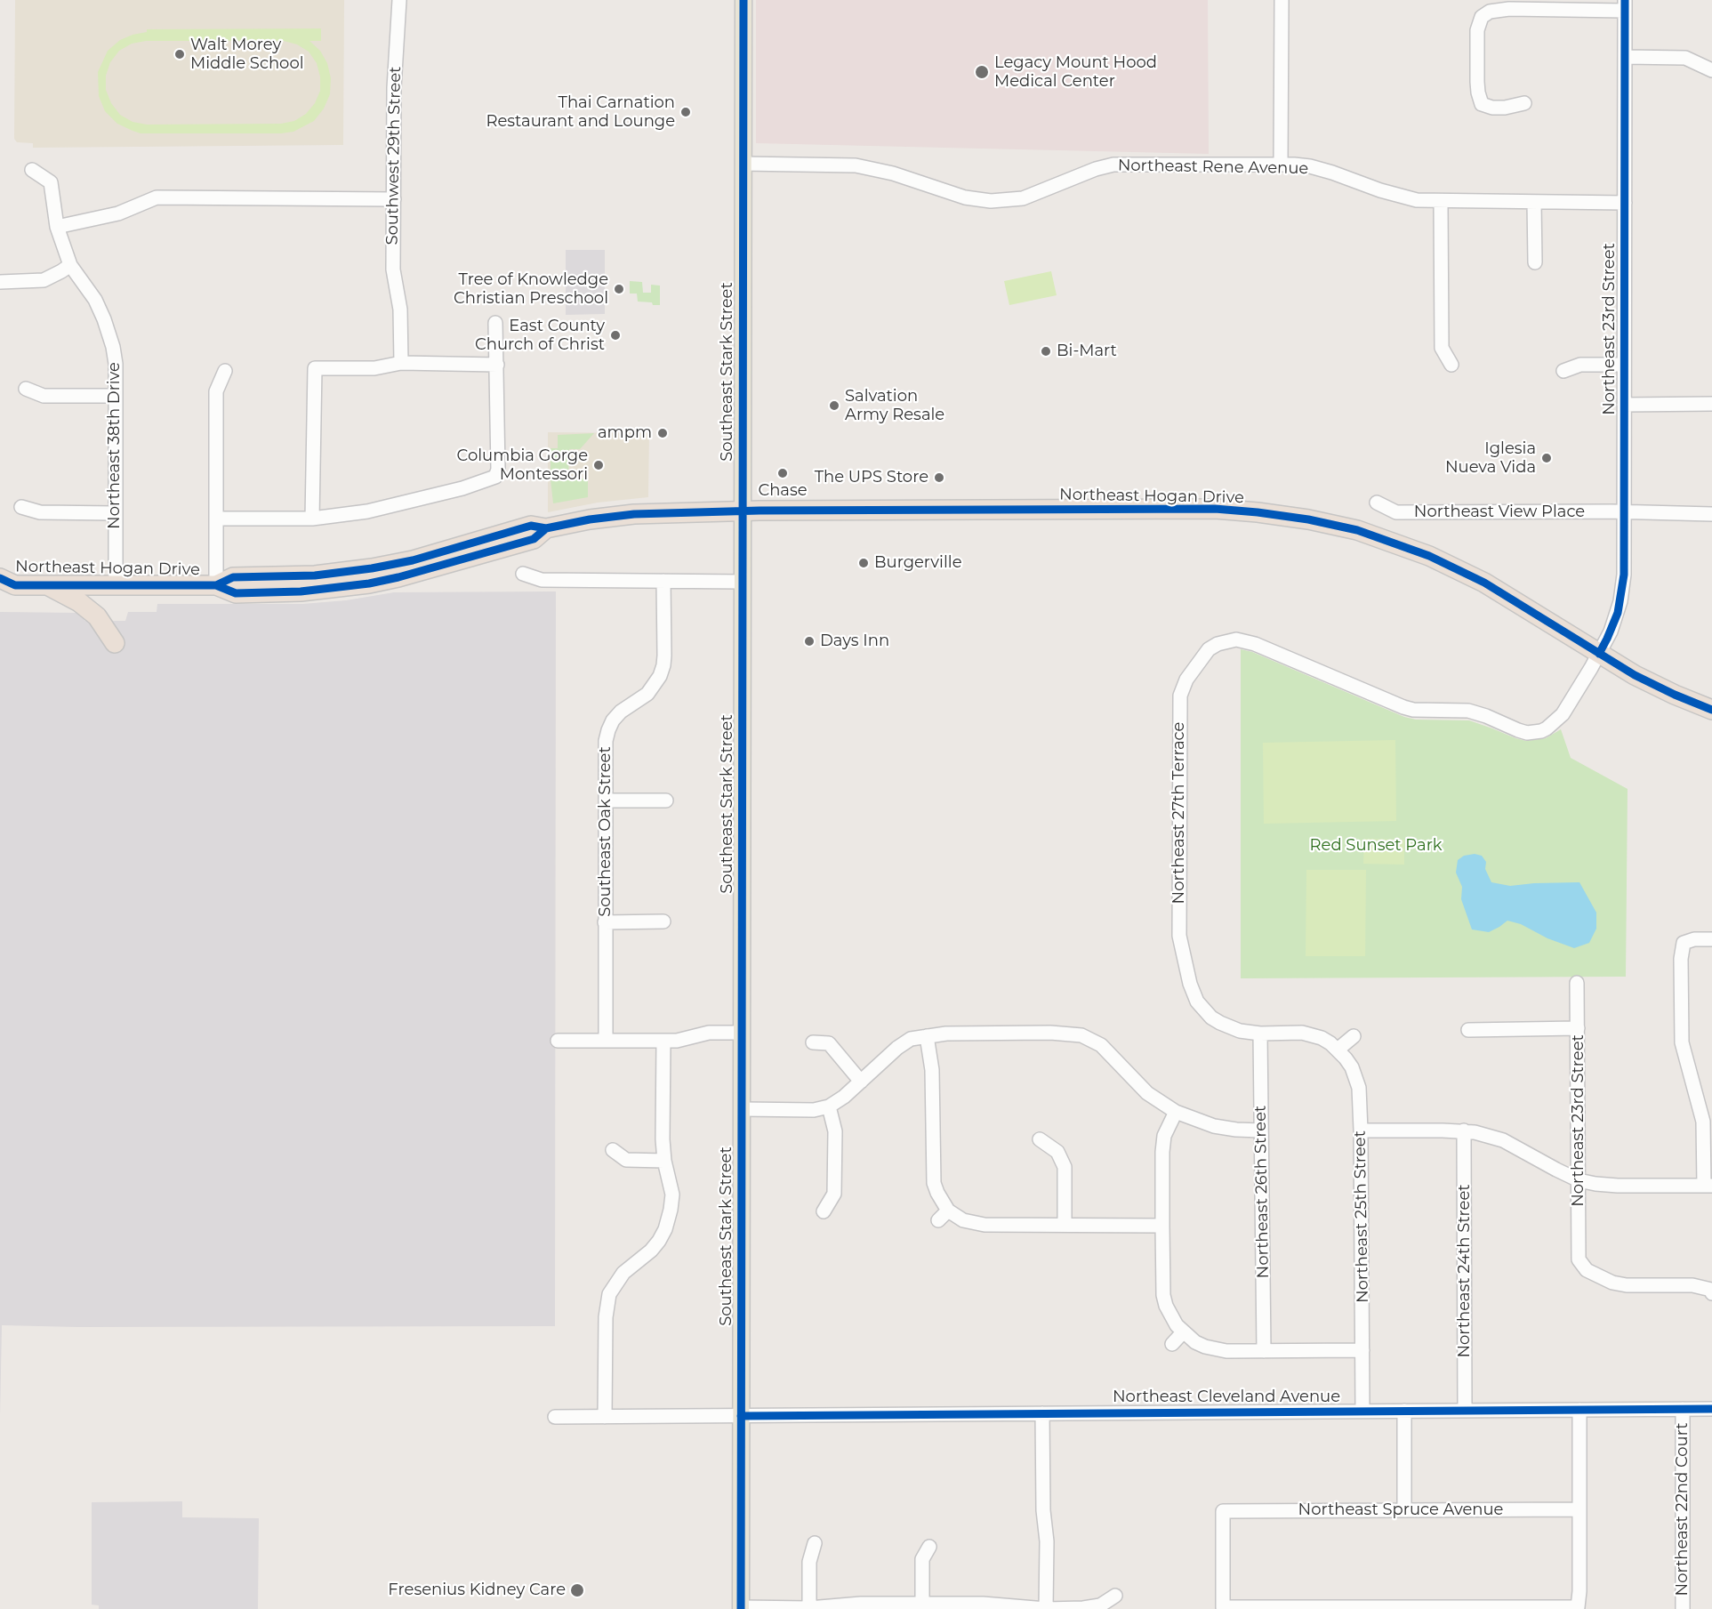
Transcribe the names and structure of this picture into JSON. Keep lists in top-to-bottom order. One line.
{"streets":{"highway":["Northeast Hogan Drive"],"main road":["Southeast Stark Street"],"street":["Southwest 29th Street","Northeast Rene Avenue","Northeast 23rd Street","Northeast 38th Drive","Northeast View Place","Northeast 27th Terrace","Southeast Oak Street","Northeast 26th Street","Northeast 25th Street","Northeast 24th Street","Northeast Cleveland Avenue","Northeast 22nd Court","Northeast Spruce Avenue"]},"crossings":[["Northeast Rene Avenue","Northeast 23rd Street"],["Northeast Rene Avenue","Southeast Stark Street"],["Northeast 23rd Street","Northeast Hogan Drive"],["Northeast 23rd Street","Northeast View Place"],["Northeast 23rd Street","Northeast 27th Terrace"],["Southeast Stark Street","Northeast Hogan Drive"],["Southeast Stark Street","Northeast Cleveland Avenue"],["Northeast 38th Drive","Northeast Hogan Drive"],["Northeast 27th Terrace","Northeast 26th Street"],["Northeast 27th Terrace","Northeast 25th Street"],["Northeast 25th Street","Northeast Cleveland Avenue"],["Northeast 24th Street","Northeast Cleveland Avenue"],["Northeast Cleveland Avenue","Northeast 22nd Court"]],"parks":["Red Sunset Park"],"places":["Walt Morey Middle School","Legacy Mount Hood Medical Center","Thai Carnation Restaurant and Lounge","Tree of Knowledge Christian Preschool","East County Church of Christ","Bi-Mart","Salvation Army Resale","ampm","Iglesia Nueva Vida","Columbia Gorge Montessori","Chase","The UPS Store","Burgerville","Days Inn","Fresenius Kidney Care"]}
